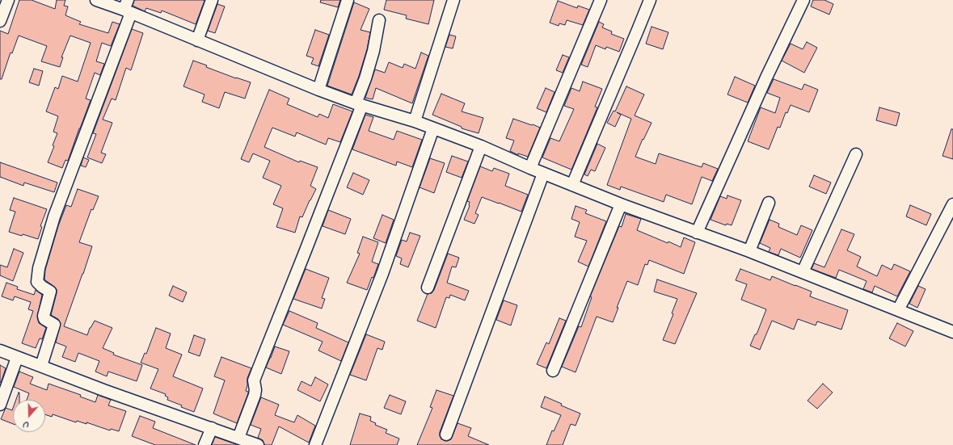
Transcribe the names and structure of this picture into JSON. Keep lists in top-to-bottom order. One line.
{"north":"bottom"}
